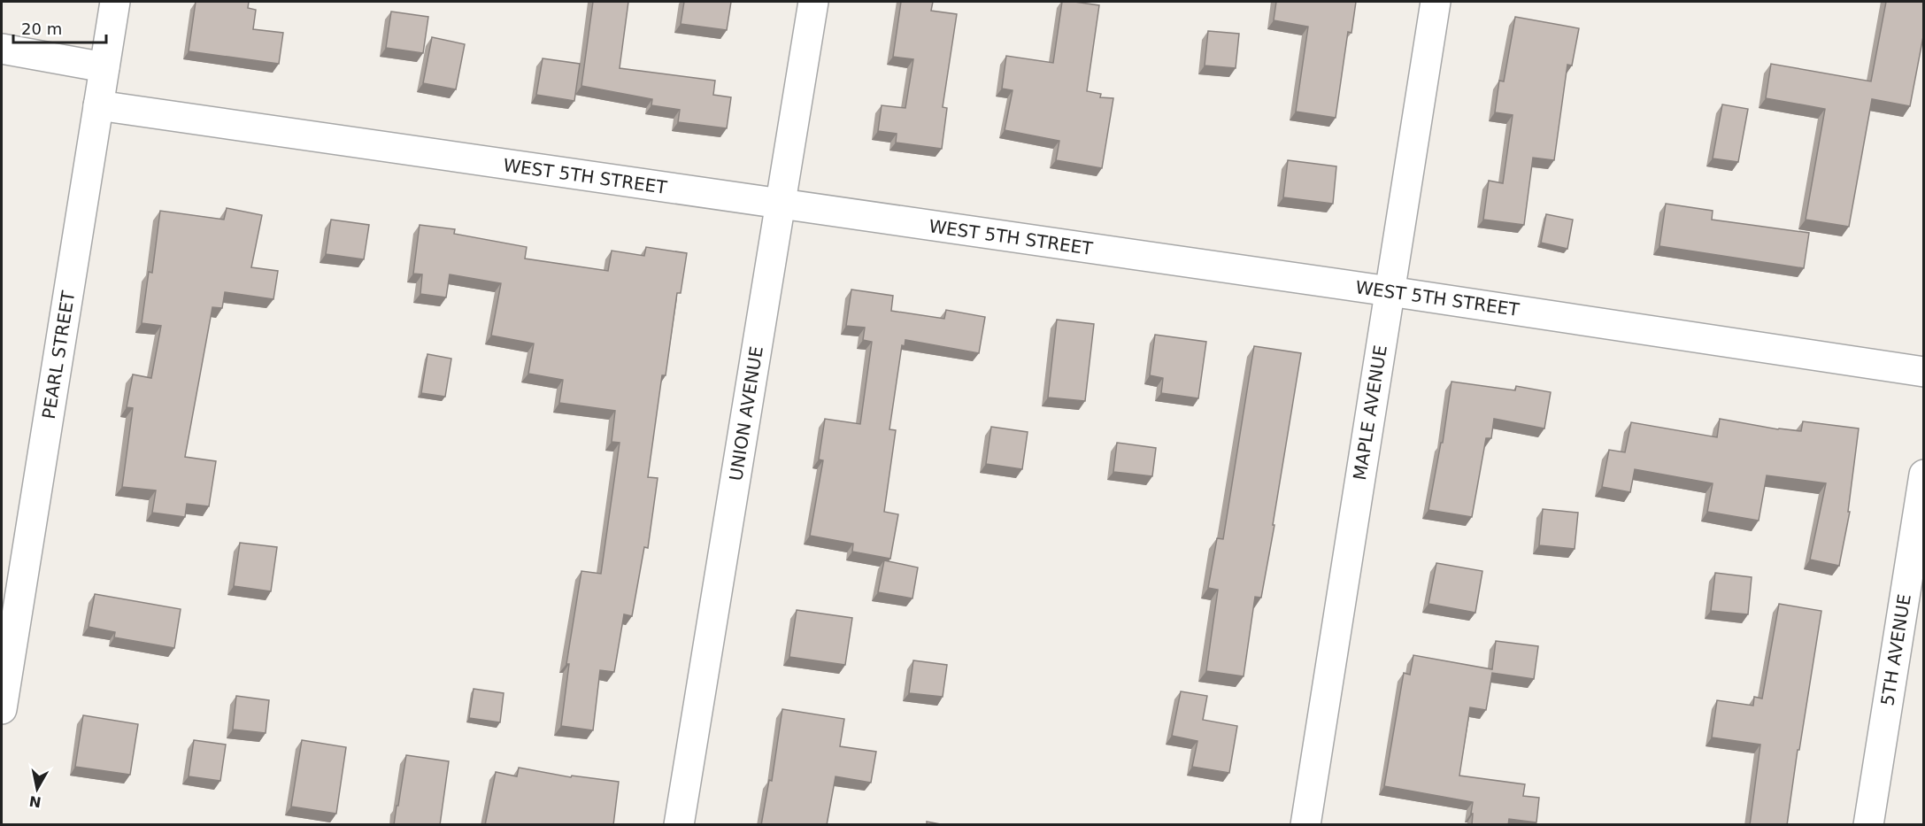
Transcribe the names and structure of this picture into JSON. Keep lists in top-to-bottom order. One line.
{"streets":{"street":["WEST 5TH STREET","PEARL STREET","MAPLE AVENUE","UNION AVENUE","5TH AVENUE"]},"crossings":[["WEST 5TH STREET","PEARL STREET"],["WEST 5TH STREET","MAPLE AVENUE"],["WEST 5TH STREET","UNION AVENUE"]],"scale_bar":"20 m","north":"bottom"}
